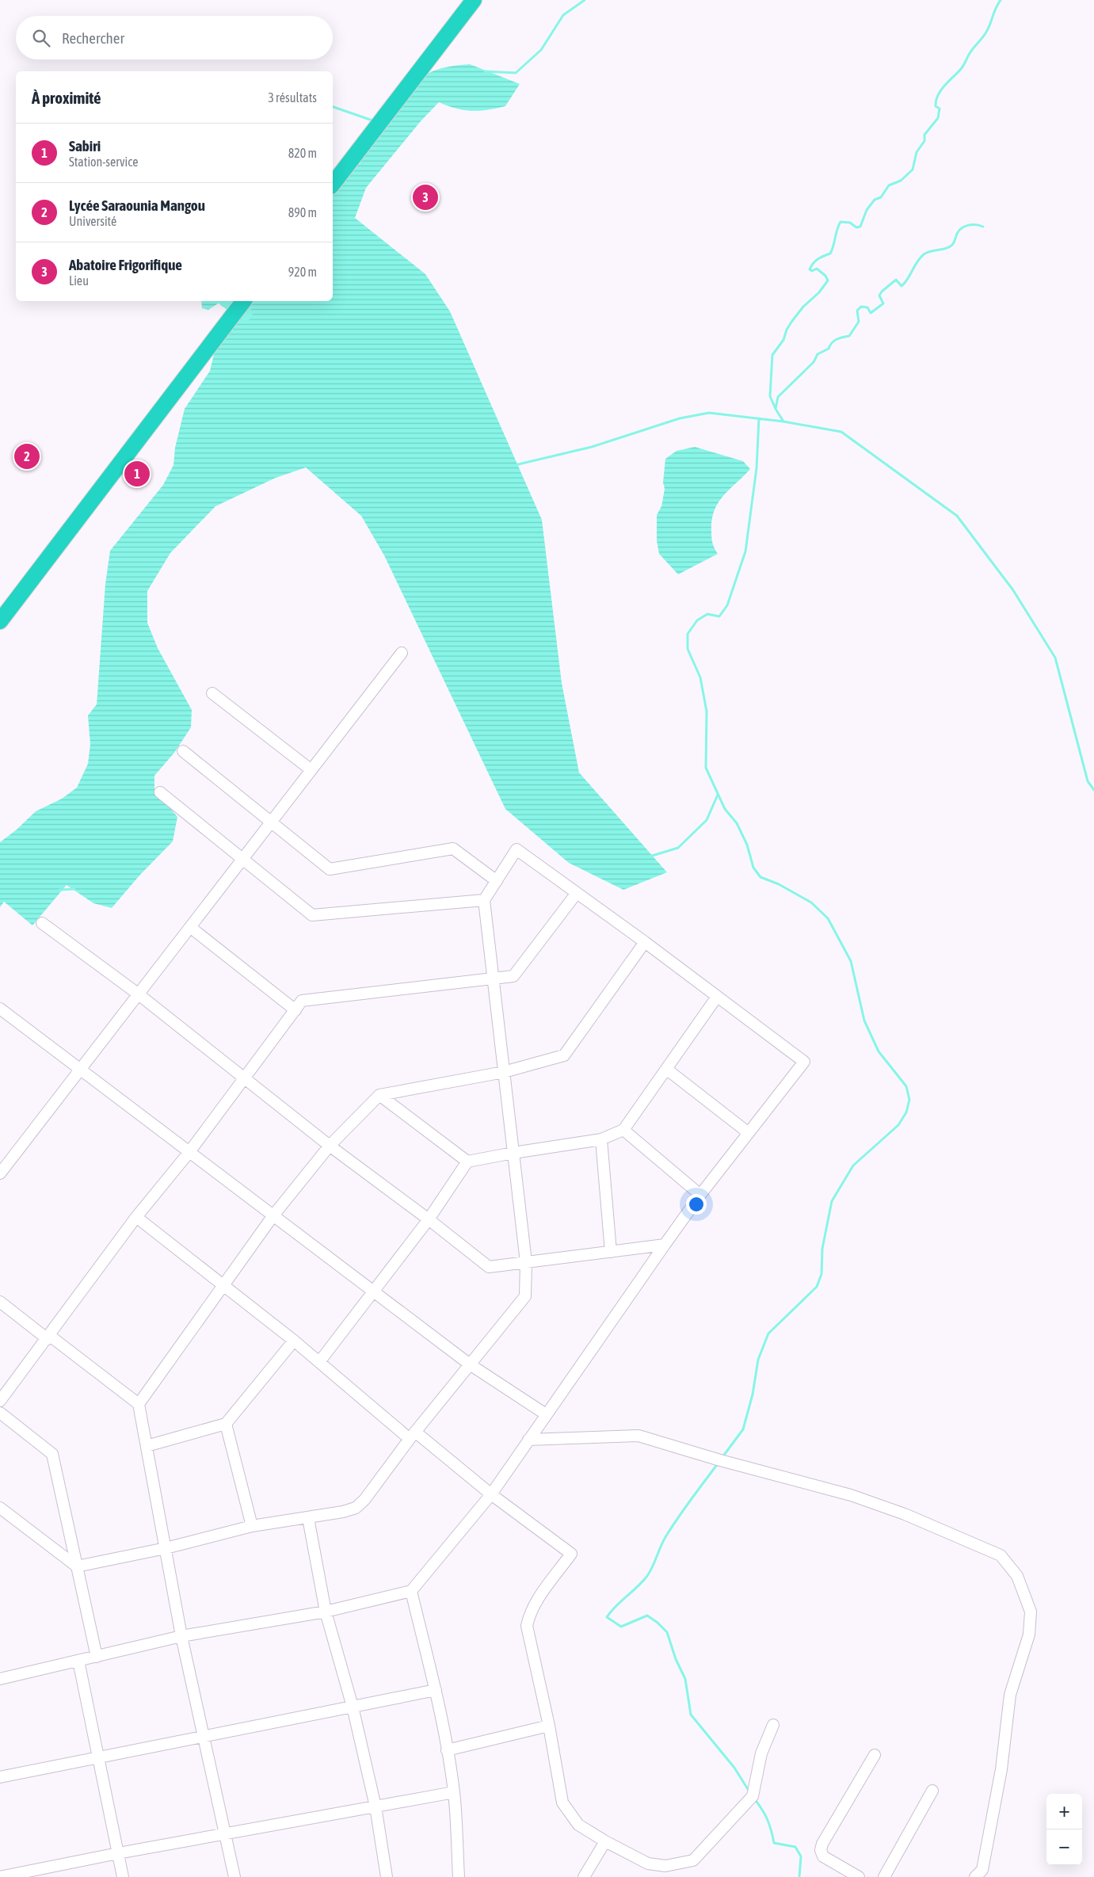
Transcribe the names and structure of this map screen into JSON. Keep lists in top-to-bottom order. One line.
{"page":{"search":"Rechercher","heading":["À proximité","3 résultats"],"list":[{"mark":"1","name":"Sabiri","note":"Station-service","value":"820 m"},{"mark":"2","name":"Lycée Saraounia Mangou","note":"Université","value":"890 m"},{"mark":"3","name":"Abatoire Frigorifique","note":"Lieu","value":"920 m"}],"pins":["3","2","1"],"map_buttons":["+","−"]}}
